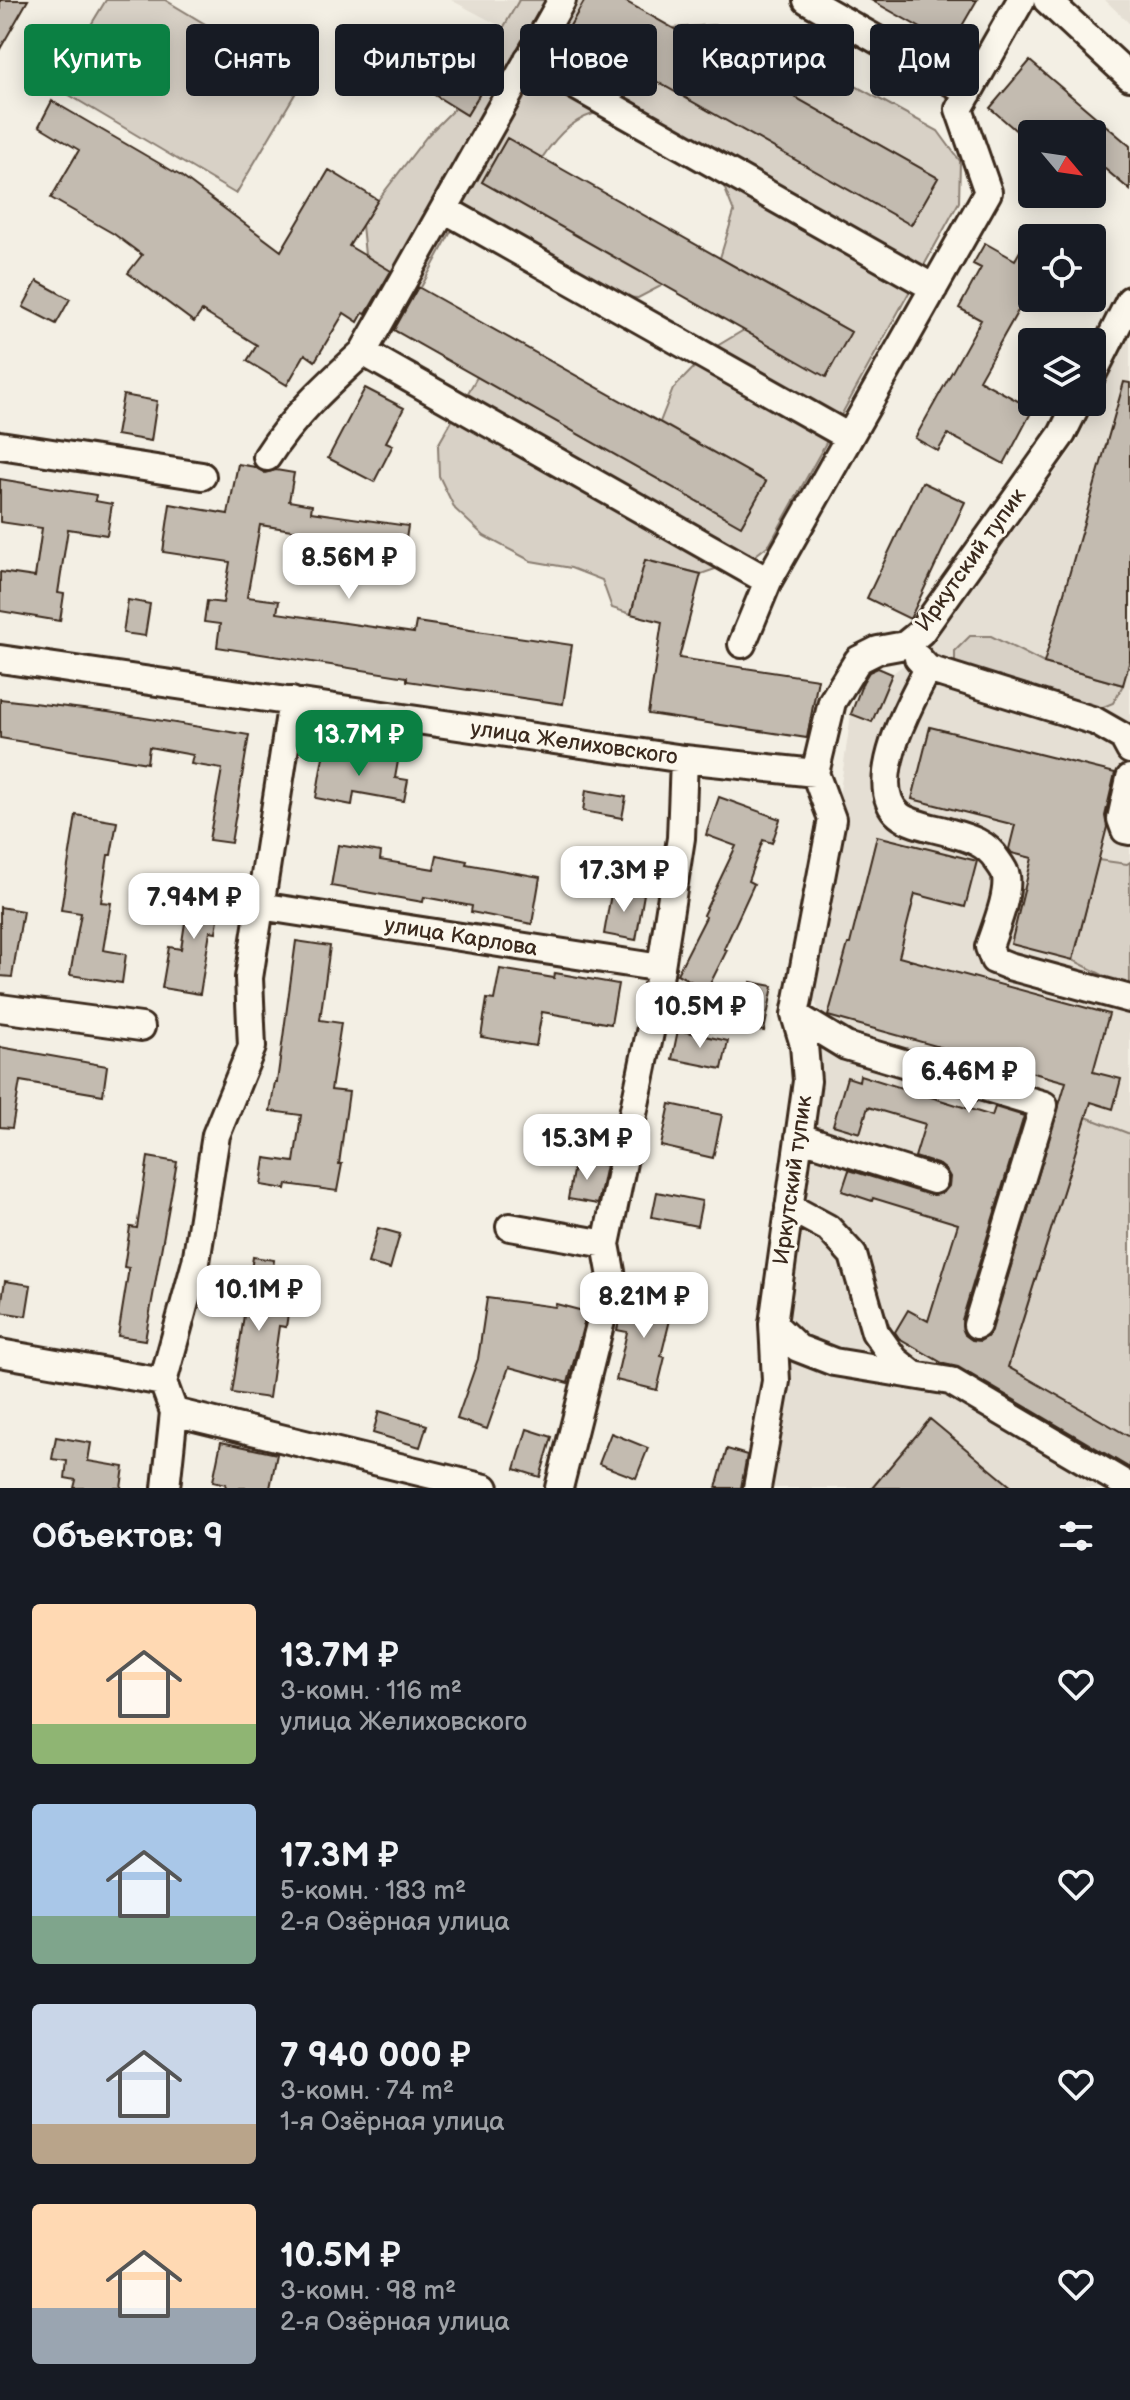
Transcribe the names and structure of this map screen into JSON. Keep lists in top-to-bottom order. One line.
{"streets":{"street":["Иркутский тупик","улица Желиховского","улица Карлова"]},"crossings":[["Иркутский тупик","улица Желиховского"]],"north":"bottom right","page":{"chip":["Купить","Снять","Фильтры","Новое","Квартира","Дом"],"price":["8.56M ₽","13.7M ₽","17.3M ₽","7.94M ₽","10.5M ₽","6.46M ₽","15.3M ₽","10.1M ₽","8.21M ₽"],"heading":"Объектов: 9","list":[{"name":"13.7M ₽","note":"3-комн. · 116 m² · улица Желиховского"},{"name":"17.3M ₽","note":"5-комн. · 183 m² · 2-я Озёрная улица"},{"name":"7 940 000 ₽","note":"3-комн. · 74 m² · 1-я Озёрная улица"},{"name":"10.5M ₽","note":"3-комн. · 98 m² · 2-я Озёрная улица"}]}}
